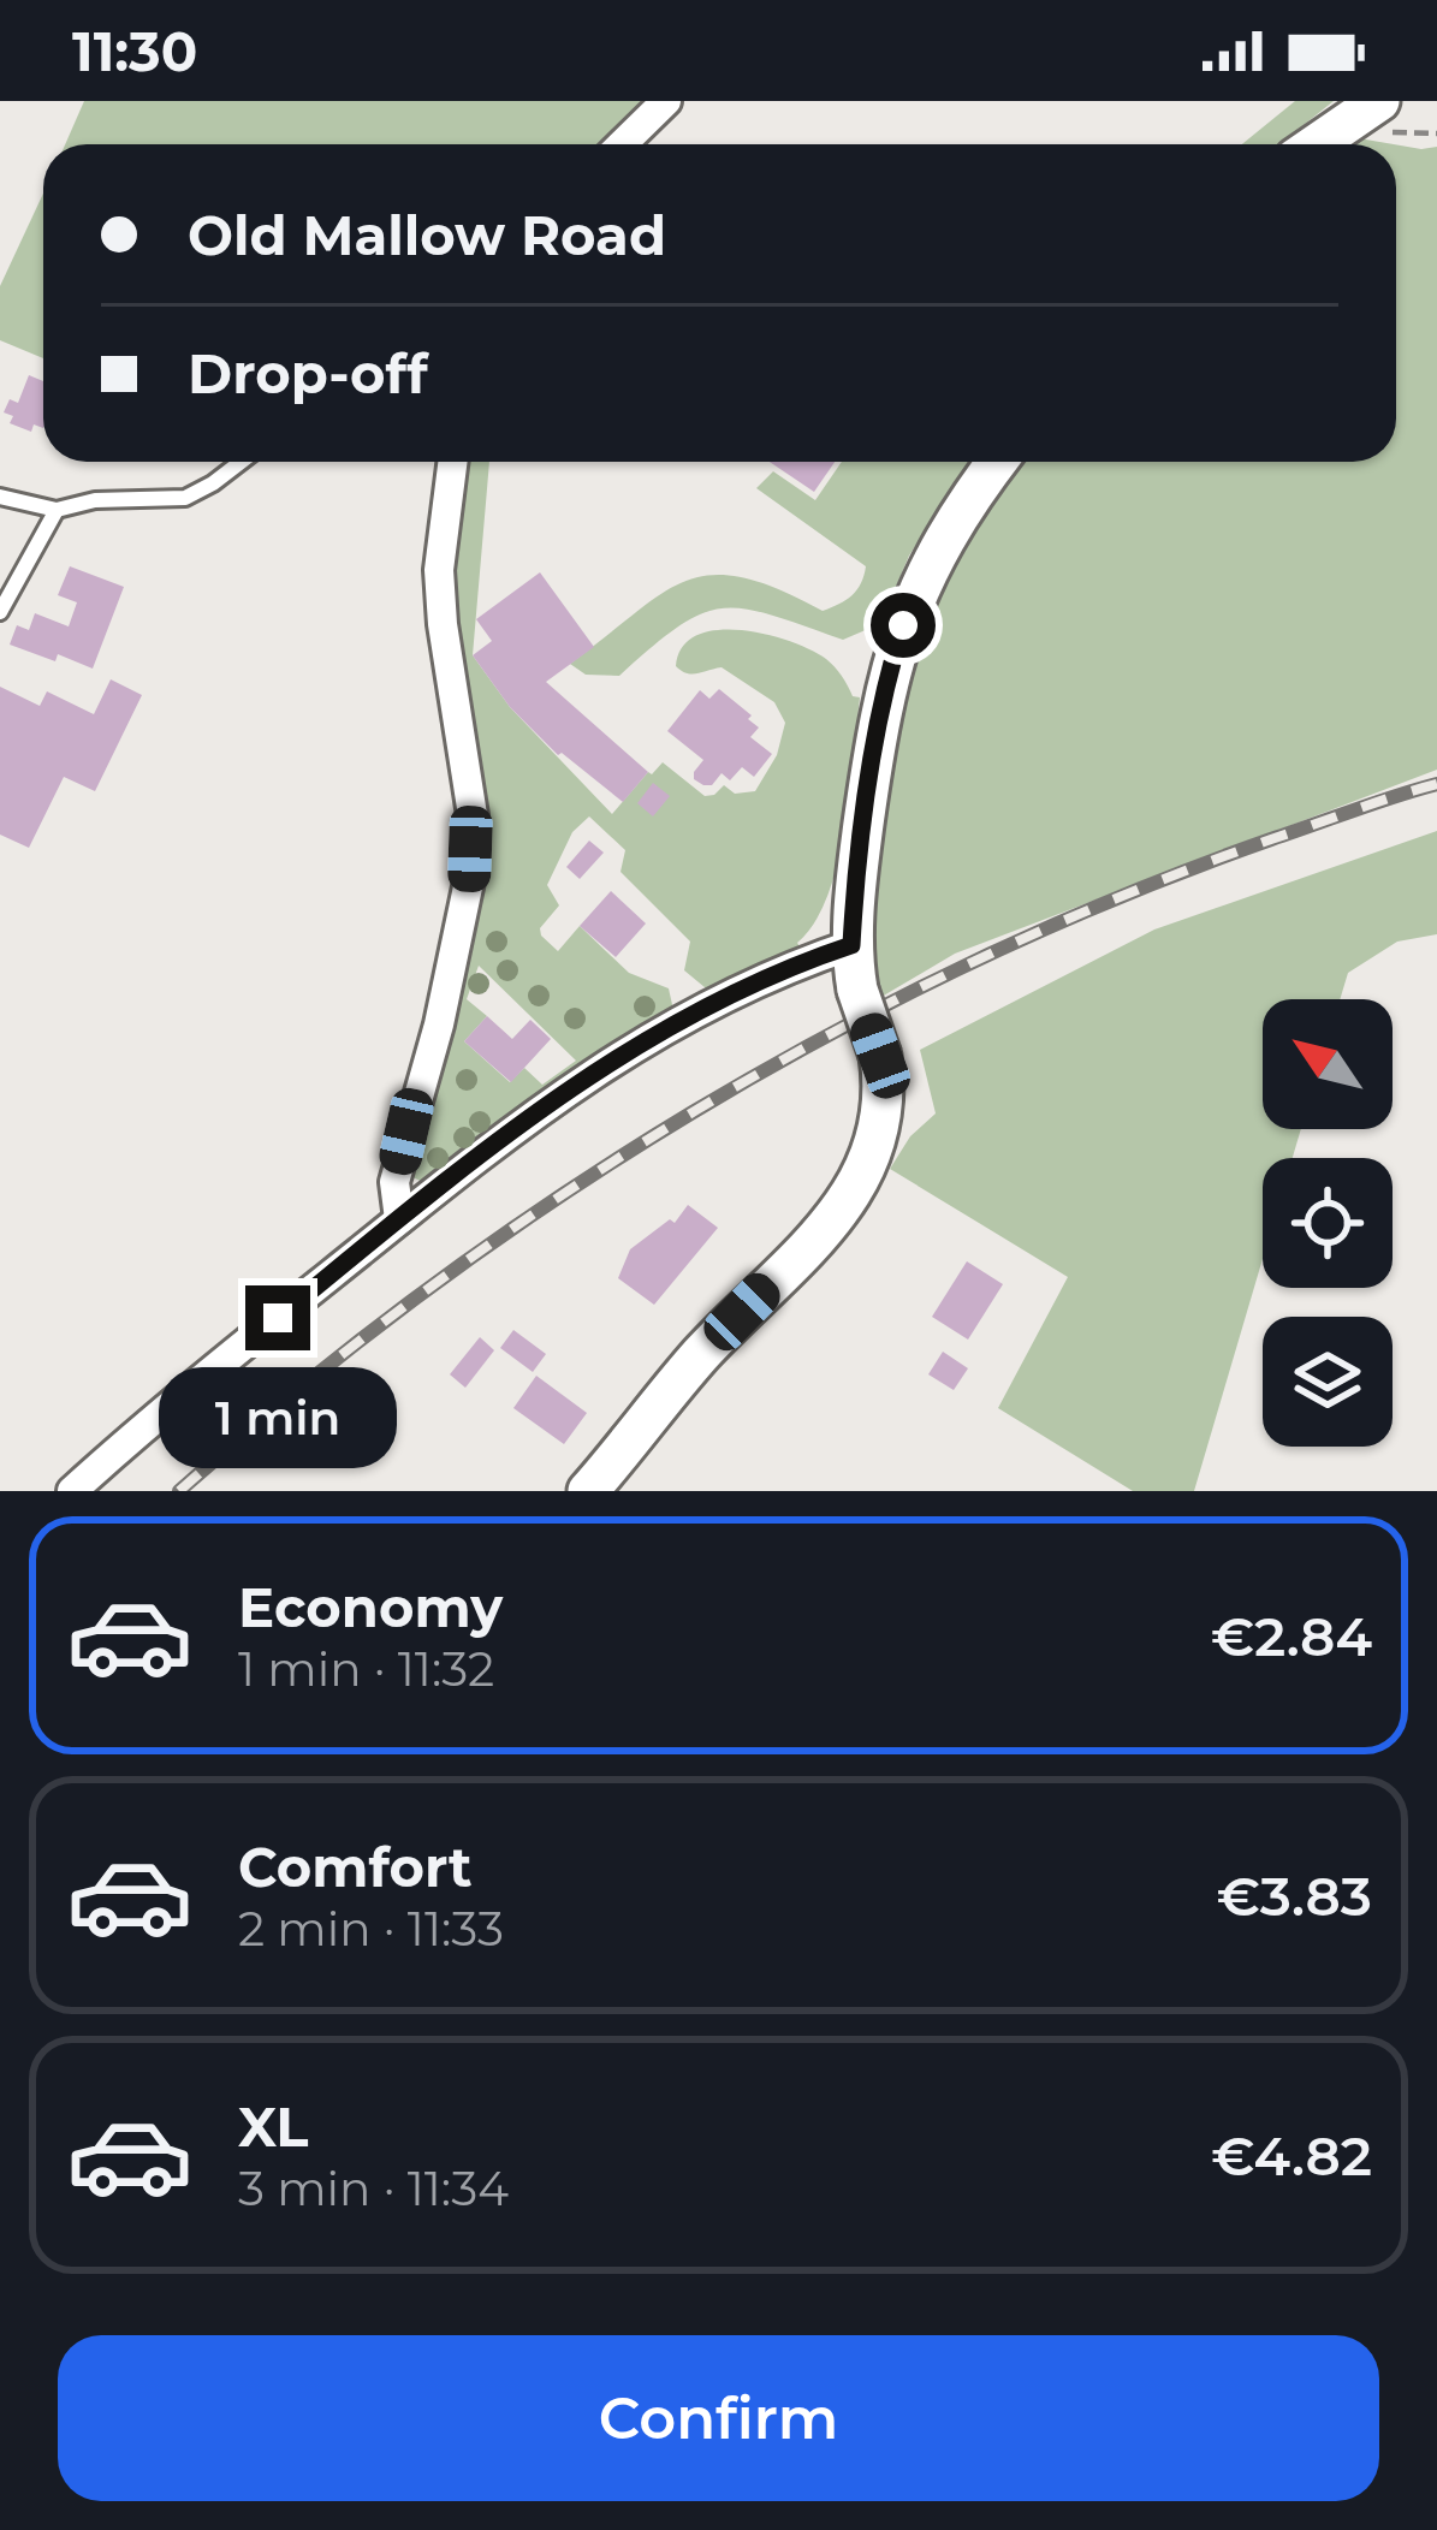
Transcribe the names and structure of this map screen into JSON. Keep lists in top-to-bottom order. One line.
{"north":"top left","page":{"status":"11:30","banner":["Old Mallow Road","Drop-off"],"bubble":"1 min","list":[{"name":"Economy","note":"1 min · 11:32","value":"€2.84"},{"name":"Comfort","note":"2 min · 11:33","value":"€3.83"},{"name":"XL","note":"3 min · 11:34","value":"€4.82"}],"buttons":"Confirm"}}
